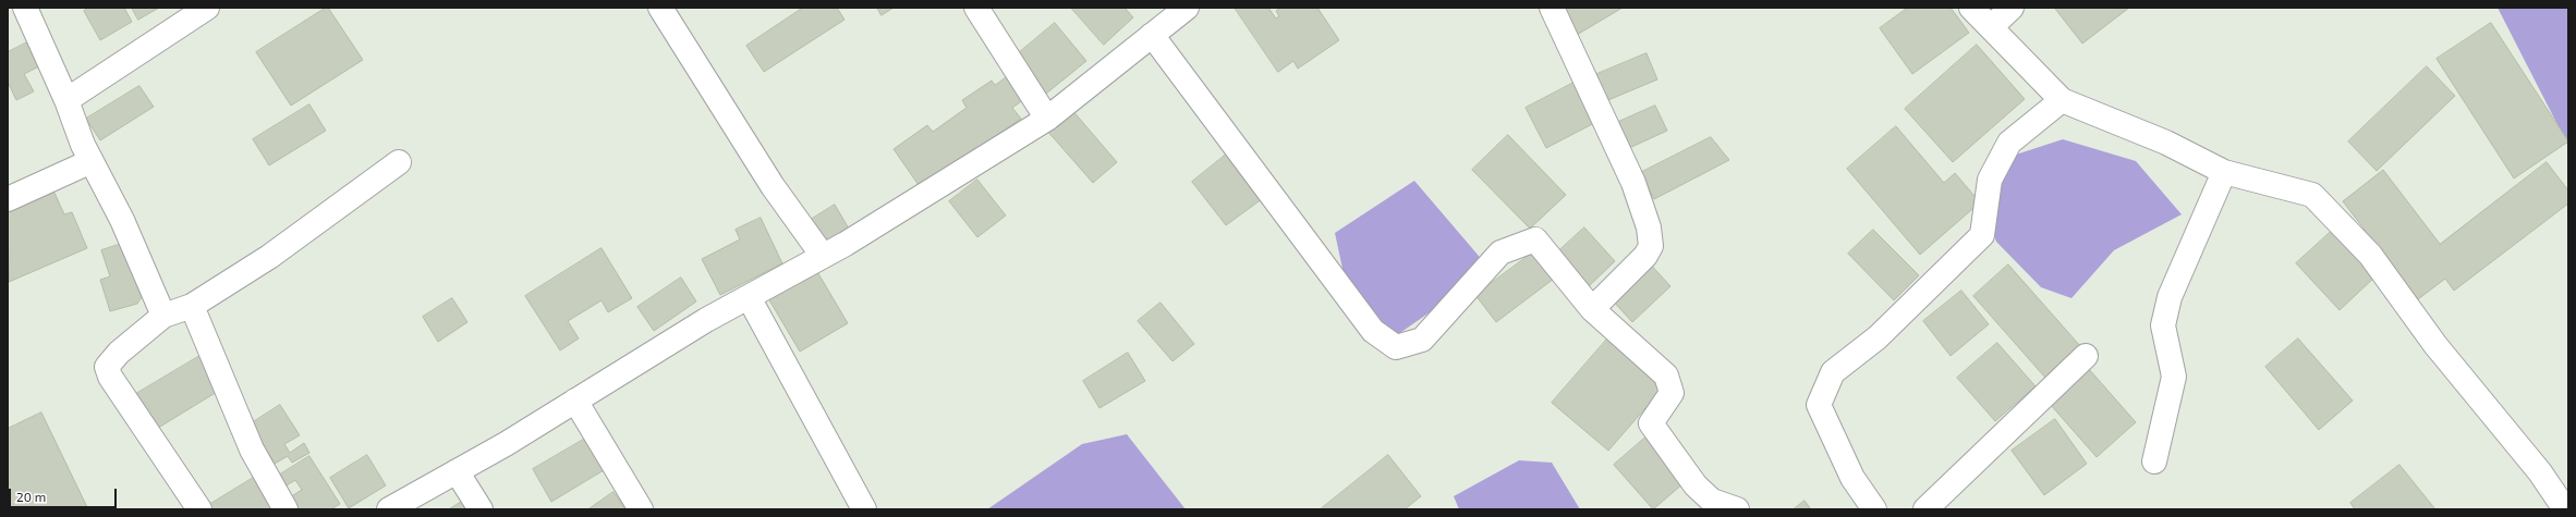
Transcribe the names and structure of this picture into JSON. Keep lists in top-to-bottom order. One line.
{"scale_bar":"20 m"}
